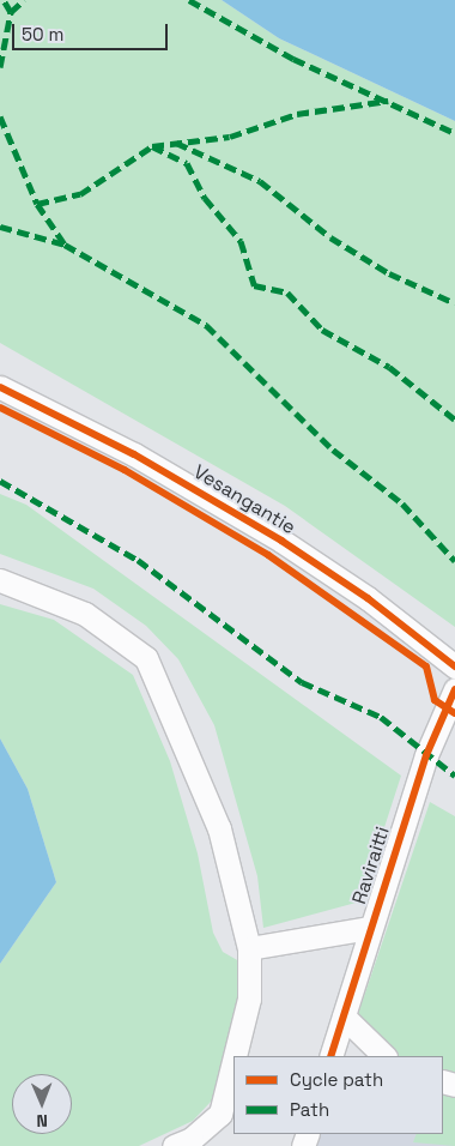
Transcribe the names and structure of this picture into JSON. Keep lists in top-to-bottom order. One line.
{"streets":{"street":["Vesangantie","Raviraitti"]},"legend":["Cycle path","Path"],"scale_bar":"50 m","north":"bottom"}
